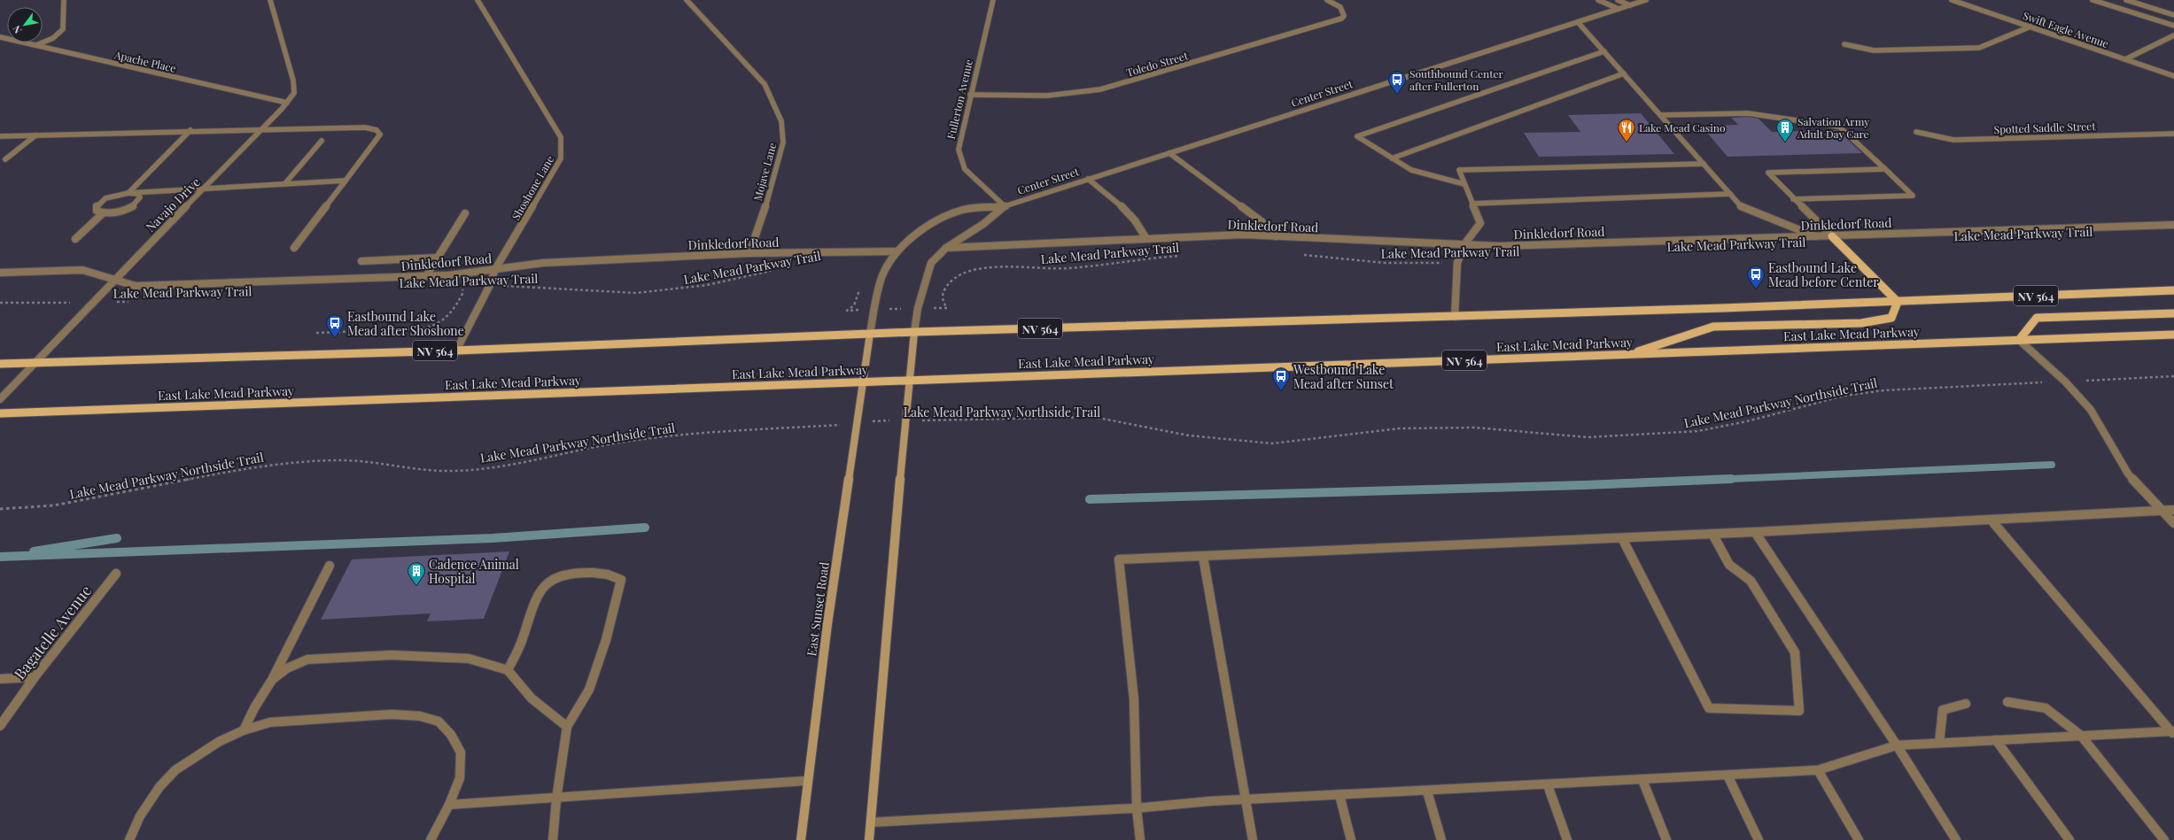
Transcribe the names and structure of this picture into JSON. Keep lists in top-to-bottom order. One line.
{"streets":{"main road":["Center Street","NV 564","East Lake Mead Parkway","East Sunset Road"],"street":["Swift Eagle Avenue","Apache Place","Toledo Street","Fullerton Avenue","Spotted Saddle Street","Mojave Lane","Shoshone Lane","Navajo Drive","Dinkledorf Road","Bagatelle Avenue"],"path":["Lake Mead Parkway Trail","Lake Mead Parkway Northside Trail"]},"crossings":[["Apache Place","Navajo Drive"],["Toledo Street","Fullerton Avenue"],["Center Street","Fullerton Avenue"],["Center Street","Dinkledorf Road"],["Center Street","Lake Mead Parkway Trail"],["Center Street","NV 564"],["Center Street","East Lake Mead Parkway"],["Center Street","East Sunset Road"],["Mojave Lane","Dinkledorf Road"],["Shoshone Lane","Dinkledorf Road"],["Shoshone Lane","Lake Mead Parkway Trail"],["Shoshone Lane","NV 564"],["Navajo Drive","Dinkledorf Road"],["Navajo Drive","Lake Mead Parkway Trail"],["Navajo Drive","NV 564"],["East Lake Mead Parkway","East Sunset Road"],["Lake Mead Parkway Northside Trail","East Sunset Road"]],"places":{"bus stop":["Southbound Center after Fullerton","Eastbound Lake Mead before Center","Eastbound Lake Mead after Shoshone","Westbound Lake Mead after Sunset"],"restaurant":["Lake Mead Casino"],"building":["Salvation Army Adult Day Care","Cadence Animal Hospital"]},"north":"bottom left"}
